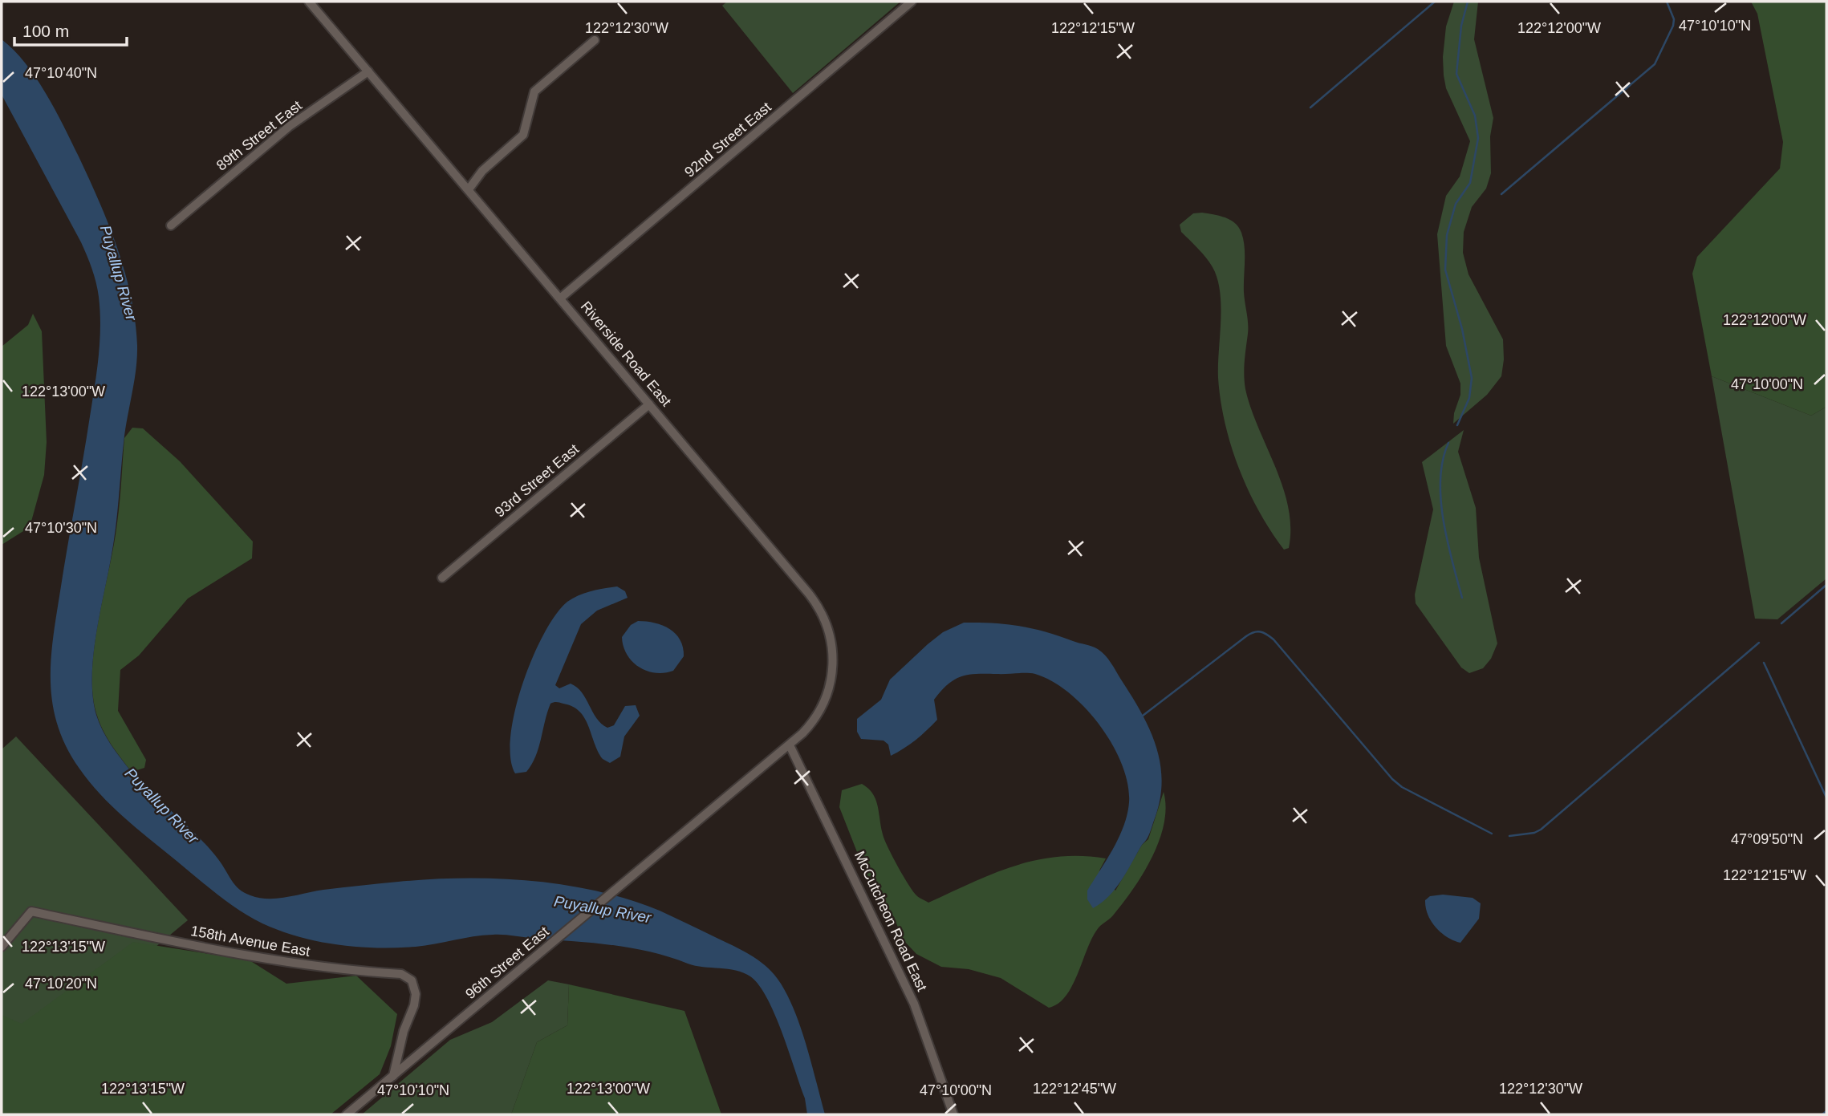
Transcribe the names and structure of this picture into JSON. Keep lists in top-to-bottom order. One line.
{"streets":{"street":["89th Street East","92nd Street East","Riverside Road East","93rd Street East","McCutcheon Road East","158th Avenue East","96th Street East"]},"crossings":[["89th Street East","Riverside Road East"],["92nd Street East","Riverside Road East"],["Riverside Road East","93rd Street East"],["Riverside Road East","McCutcheon Road East"],["Riverside Road East","96th Street East"],["McCutcheon Road East","96th Street East"],["158th Avenue East","96th Street East"]],"water":["Puyallup River"],"scale_bar":"100 m","coordinates":["47°10'10\"N","122°12'30\"W","122°12'15\"W","122°12'00\"W","47°10'40\"N","47°10'00\"N","122°13'00\"W","47°10'30\"N","47°09'50\"N","122°13'15\"W","47°10'20\"N","122°12'45\"W"]}
